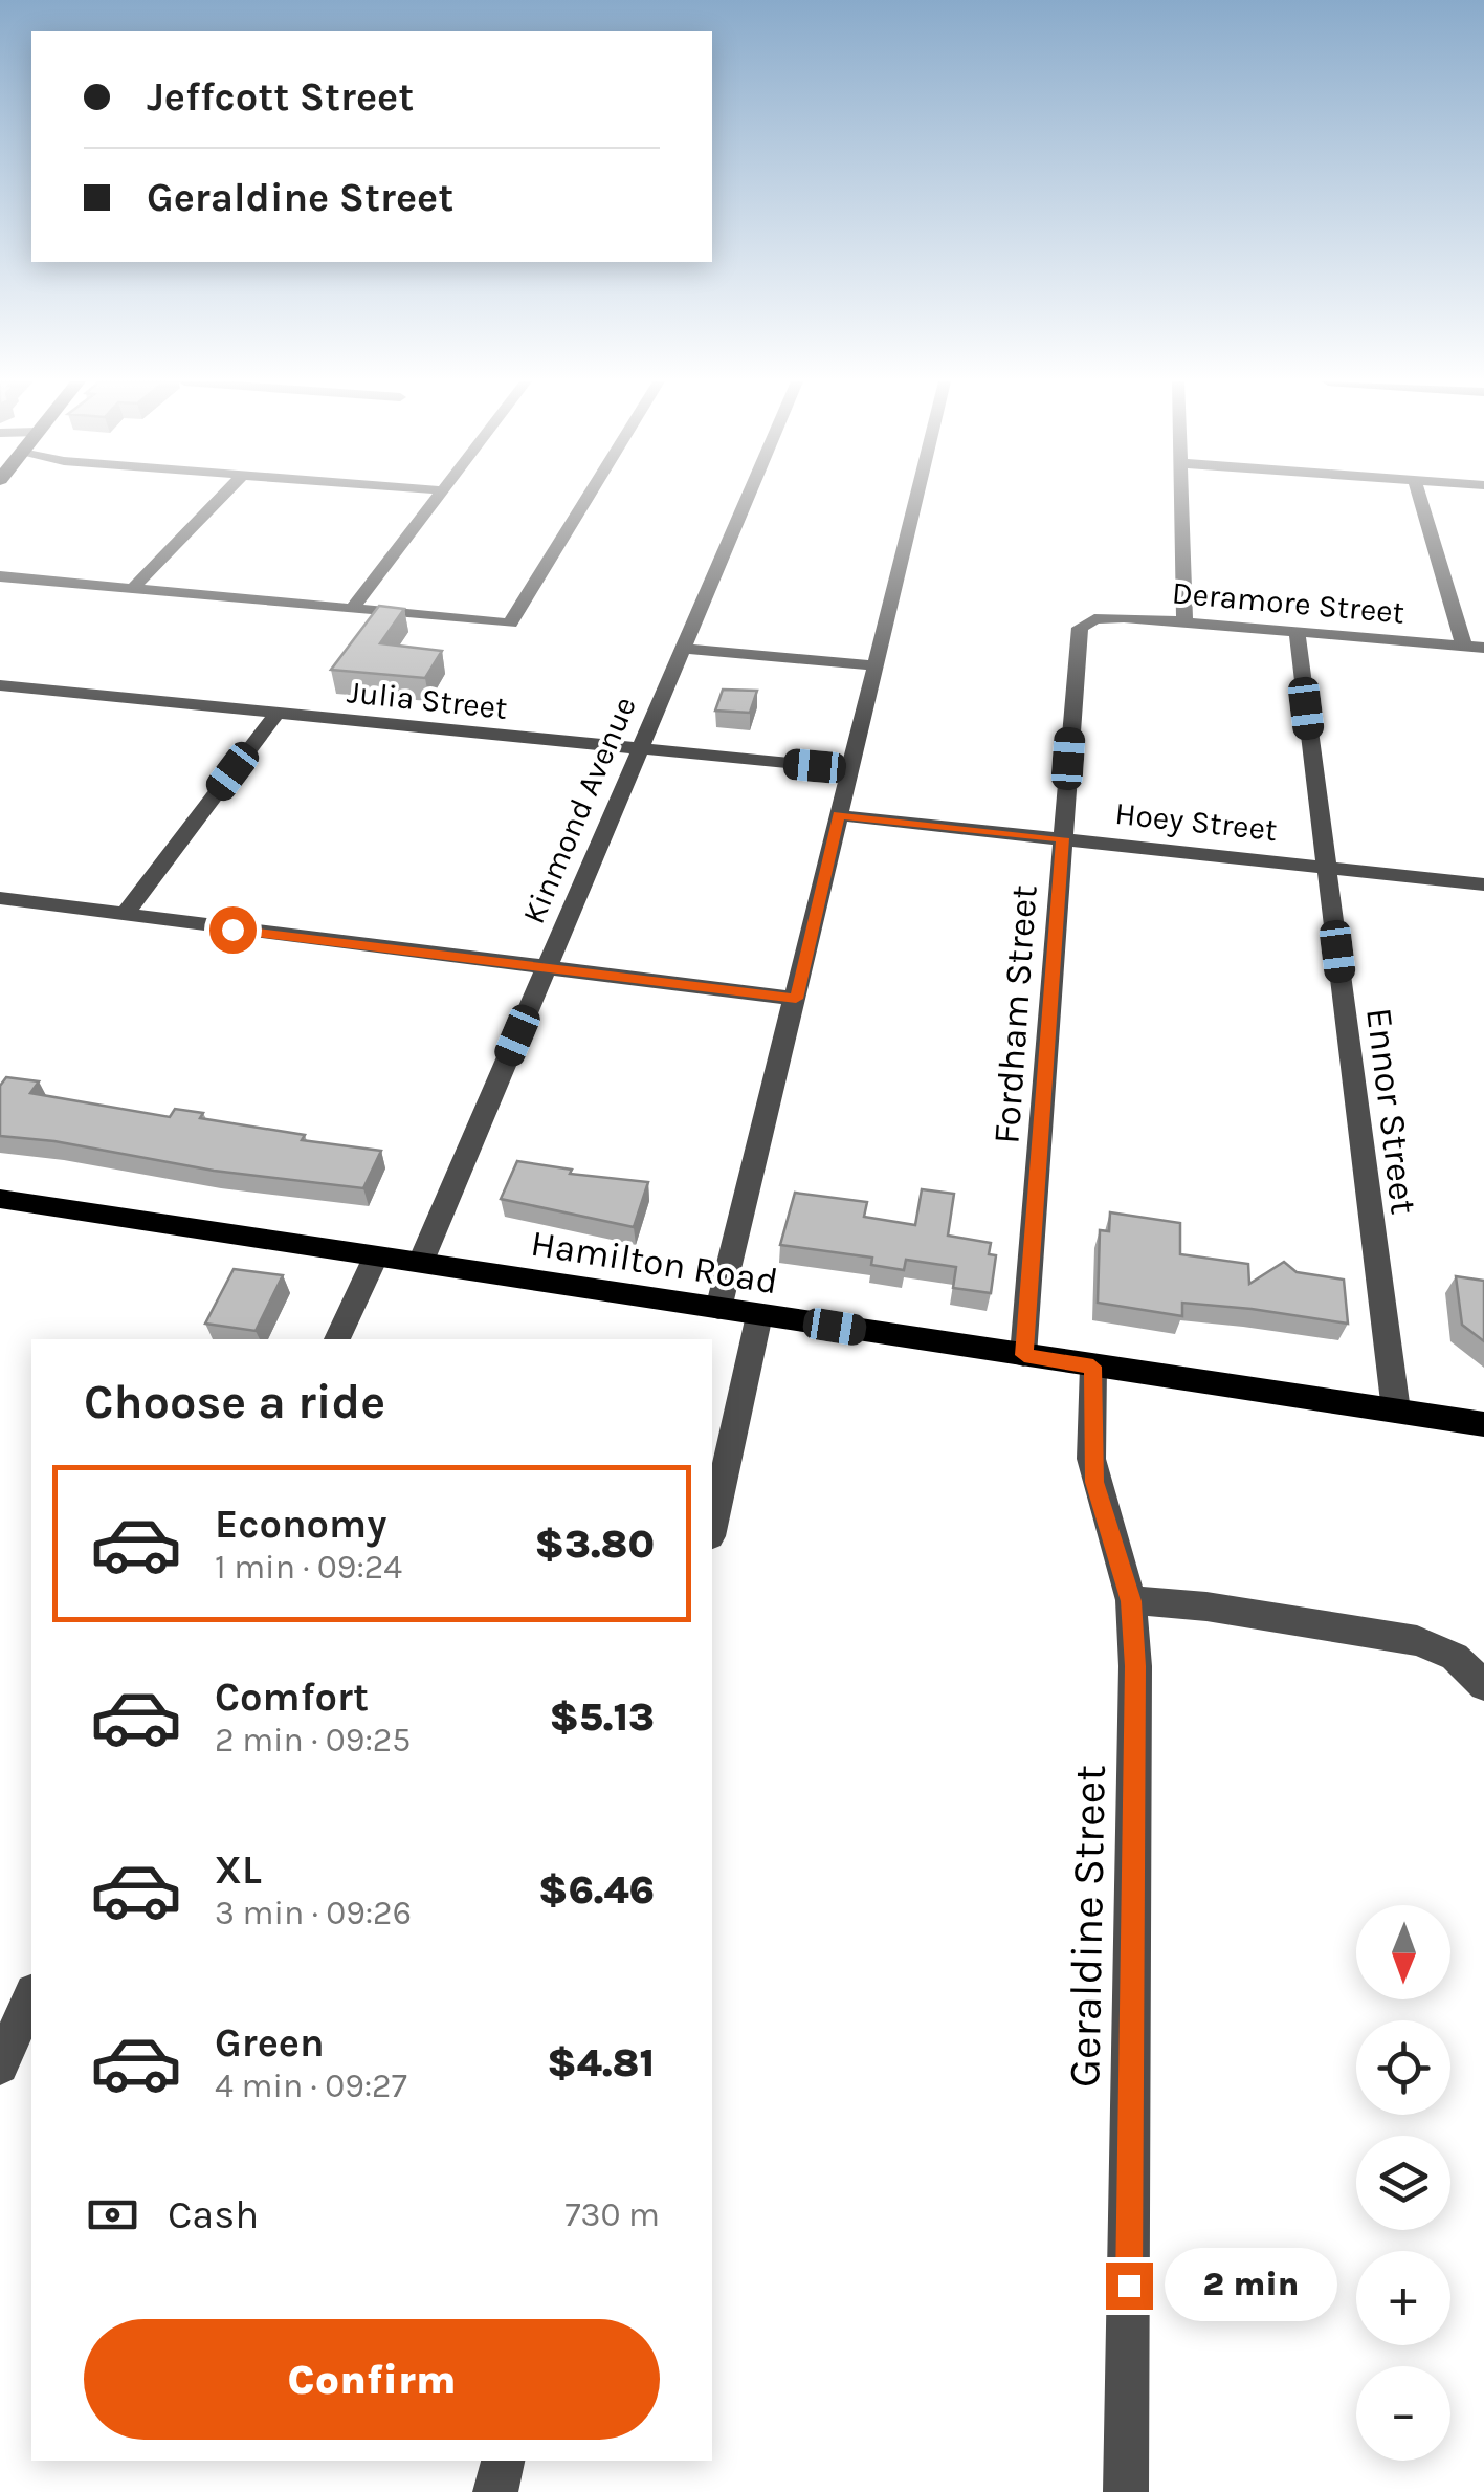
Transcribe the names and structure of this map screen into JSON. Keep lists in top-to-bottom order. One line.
{"streets":{"main road":["Hamilton Road"],"street":["Deramore Street","Julia Street","Kinmond Avenue","Hoey Street","Fordham Street","Ennor Street","Geraldine Street"]},"crossings":[["Deramore Street","Fordham Street"],["Deramore Street","Ennor Street"],["Julia Street","Kinmond Avenue"],["Kinmond Avenue","Hamilton Road"],["Hoey Street","Fordham Street"],["Hoey Street","Ennor Street"],["Fordham Street","Hamilton Road"],["Ennor Street","Hamilton Road"],["Hamilton Road","Geraldine Street"]],"north":"bottom","page":{"banner":["Jeffcott Street","Geraldine Street"],"heading":"Choose a ride","list":[{"name":"Economy","note":"1 min · 09:24","value":"$3.80"},{"name":"Comfort","note":"2 min · 09:25","value":"$5.13"},{"name":"XL","note":"3 min · 09:26","value":"$6.46"},{"name":"Green","note":"4 min · 09:27","value":"$4.81"}],"map_buttons":["+","−"],"pay":["Cash","730 m"],"bubble":"2 min","buttons":"Confirm"}}
